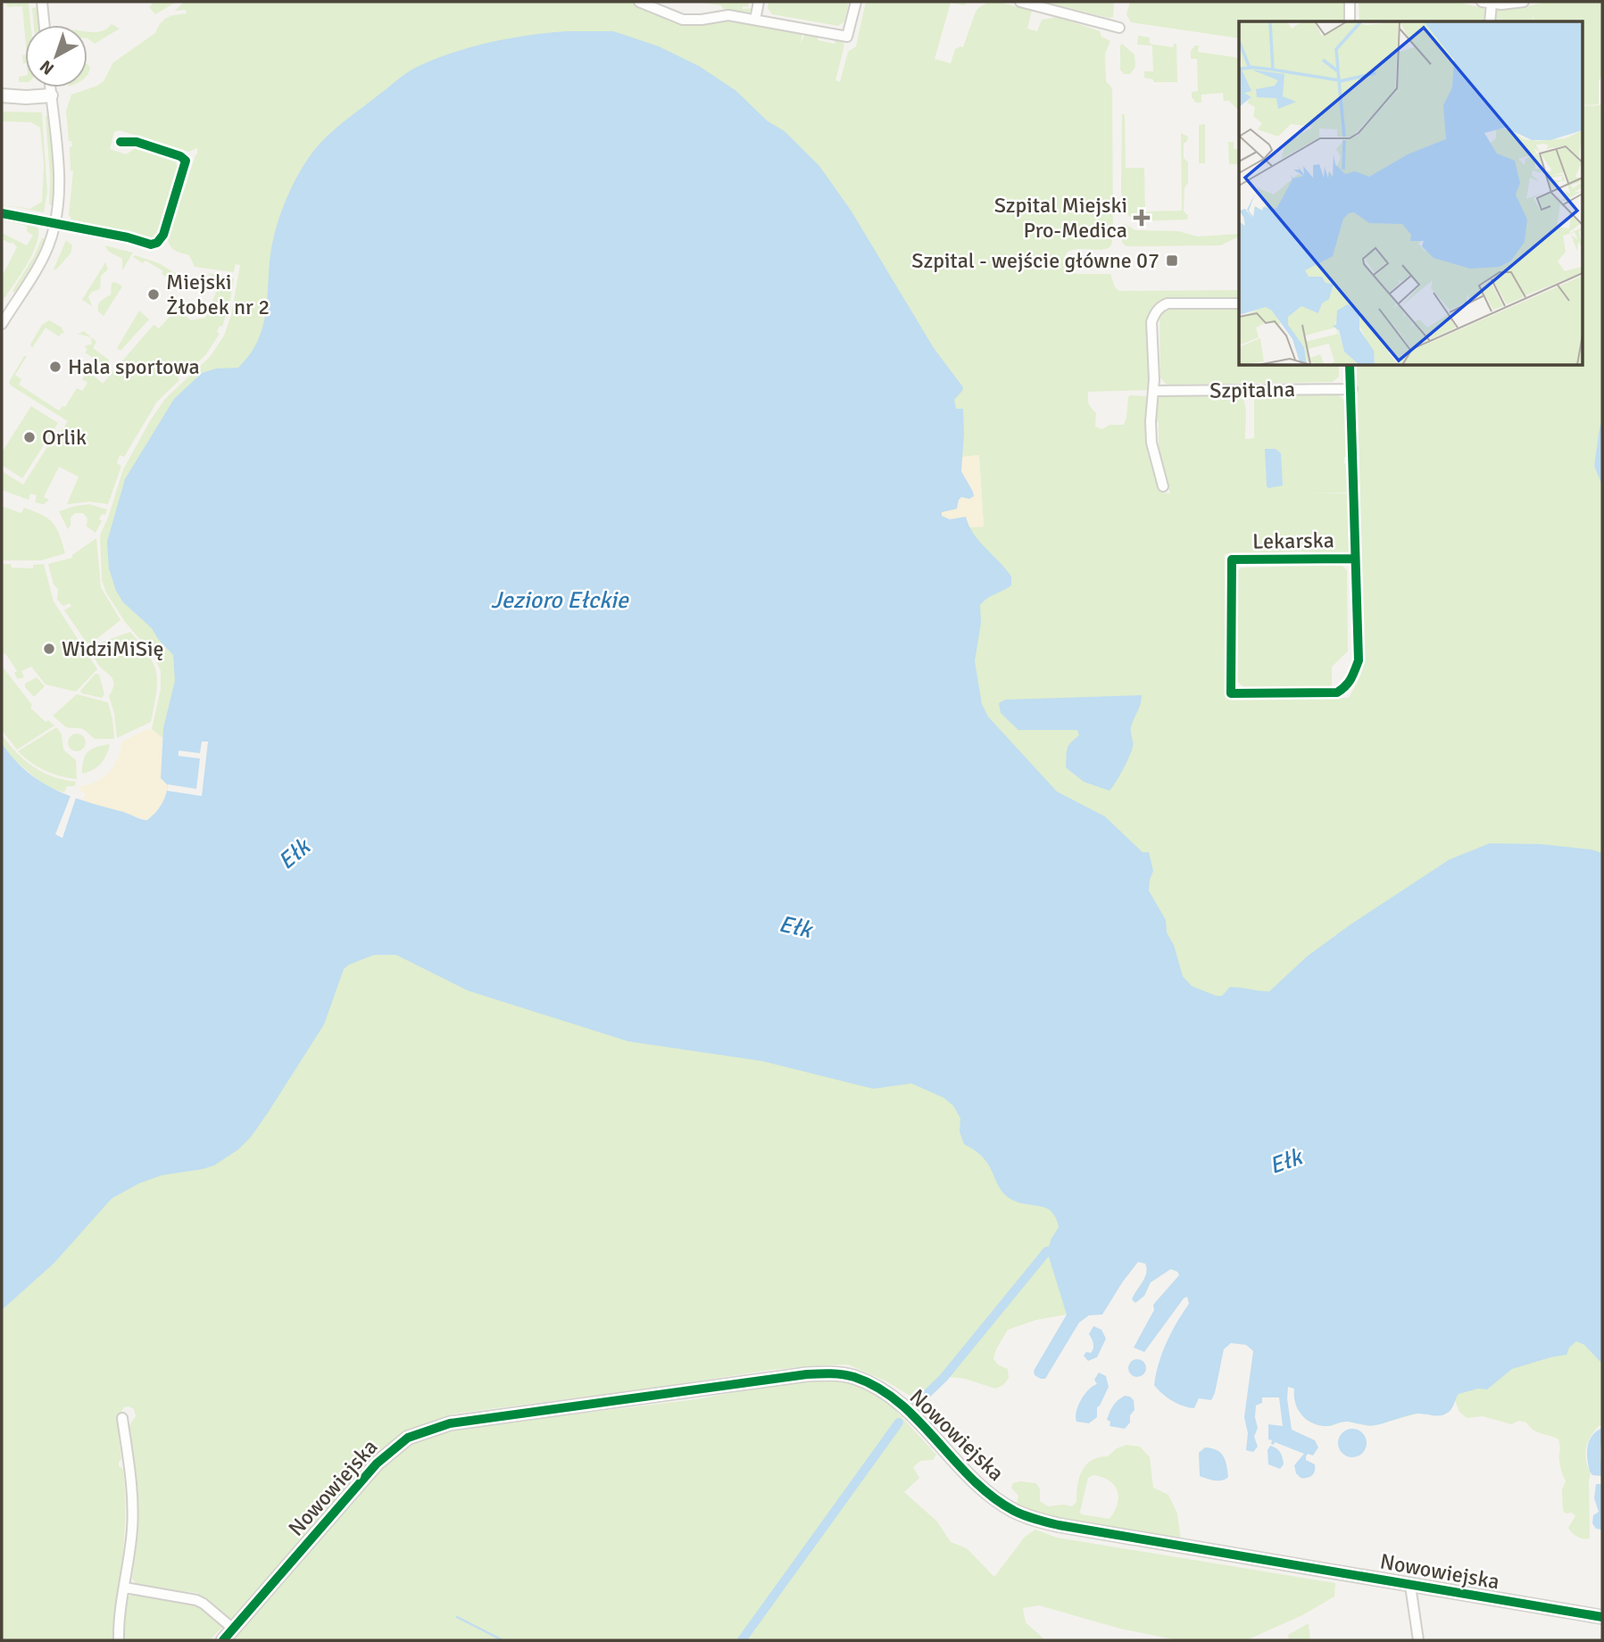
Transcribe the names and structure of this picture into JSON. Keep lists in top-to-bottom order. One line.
{"streets":{"street":["Szpitalna","Lekarska","Nowowiejska"]},"water":["Jezioro Ełckie","Ełk"],"places":{"health":["Szpital Miejski Pro-Medica"],"transit":["Szpital - wejście główne 07"],"other":["Miejski Żłobek nr 2","Hala sportowa","Orlik","WidziMiSię"]},"north":"bottom left"}
